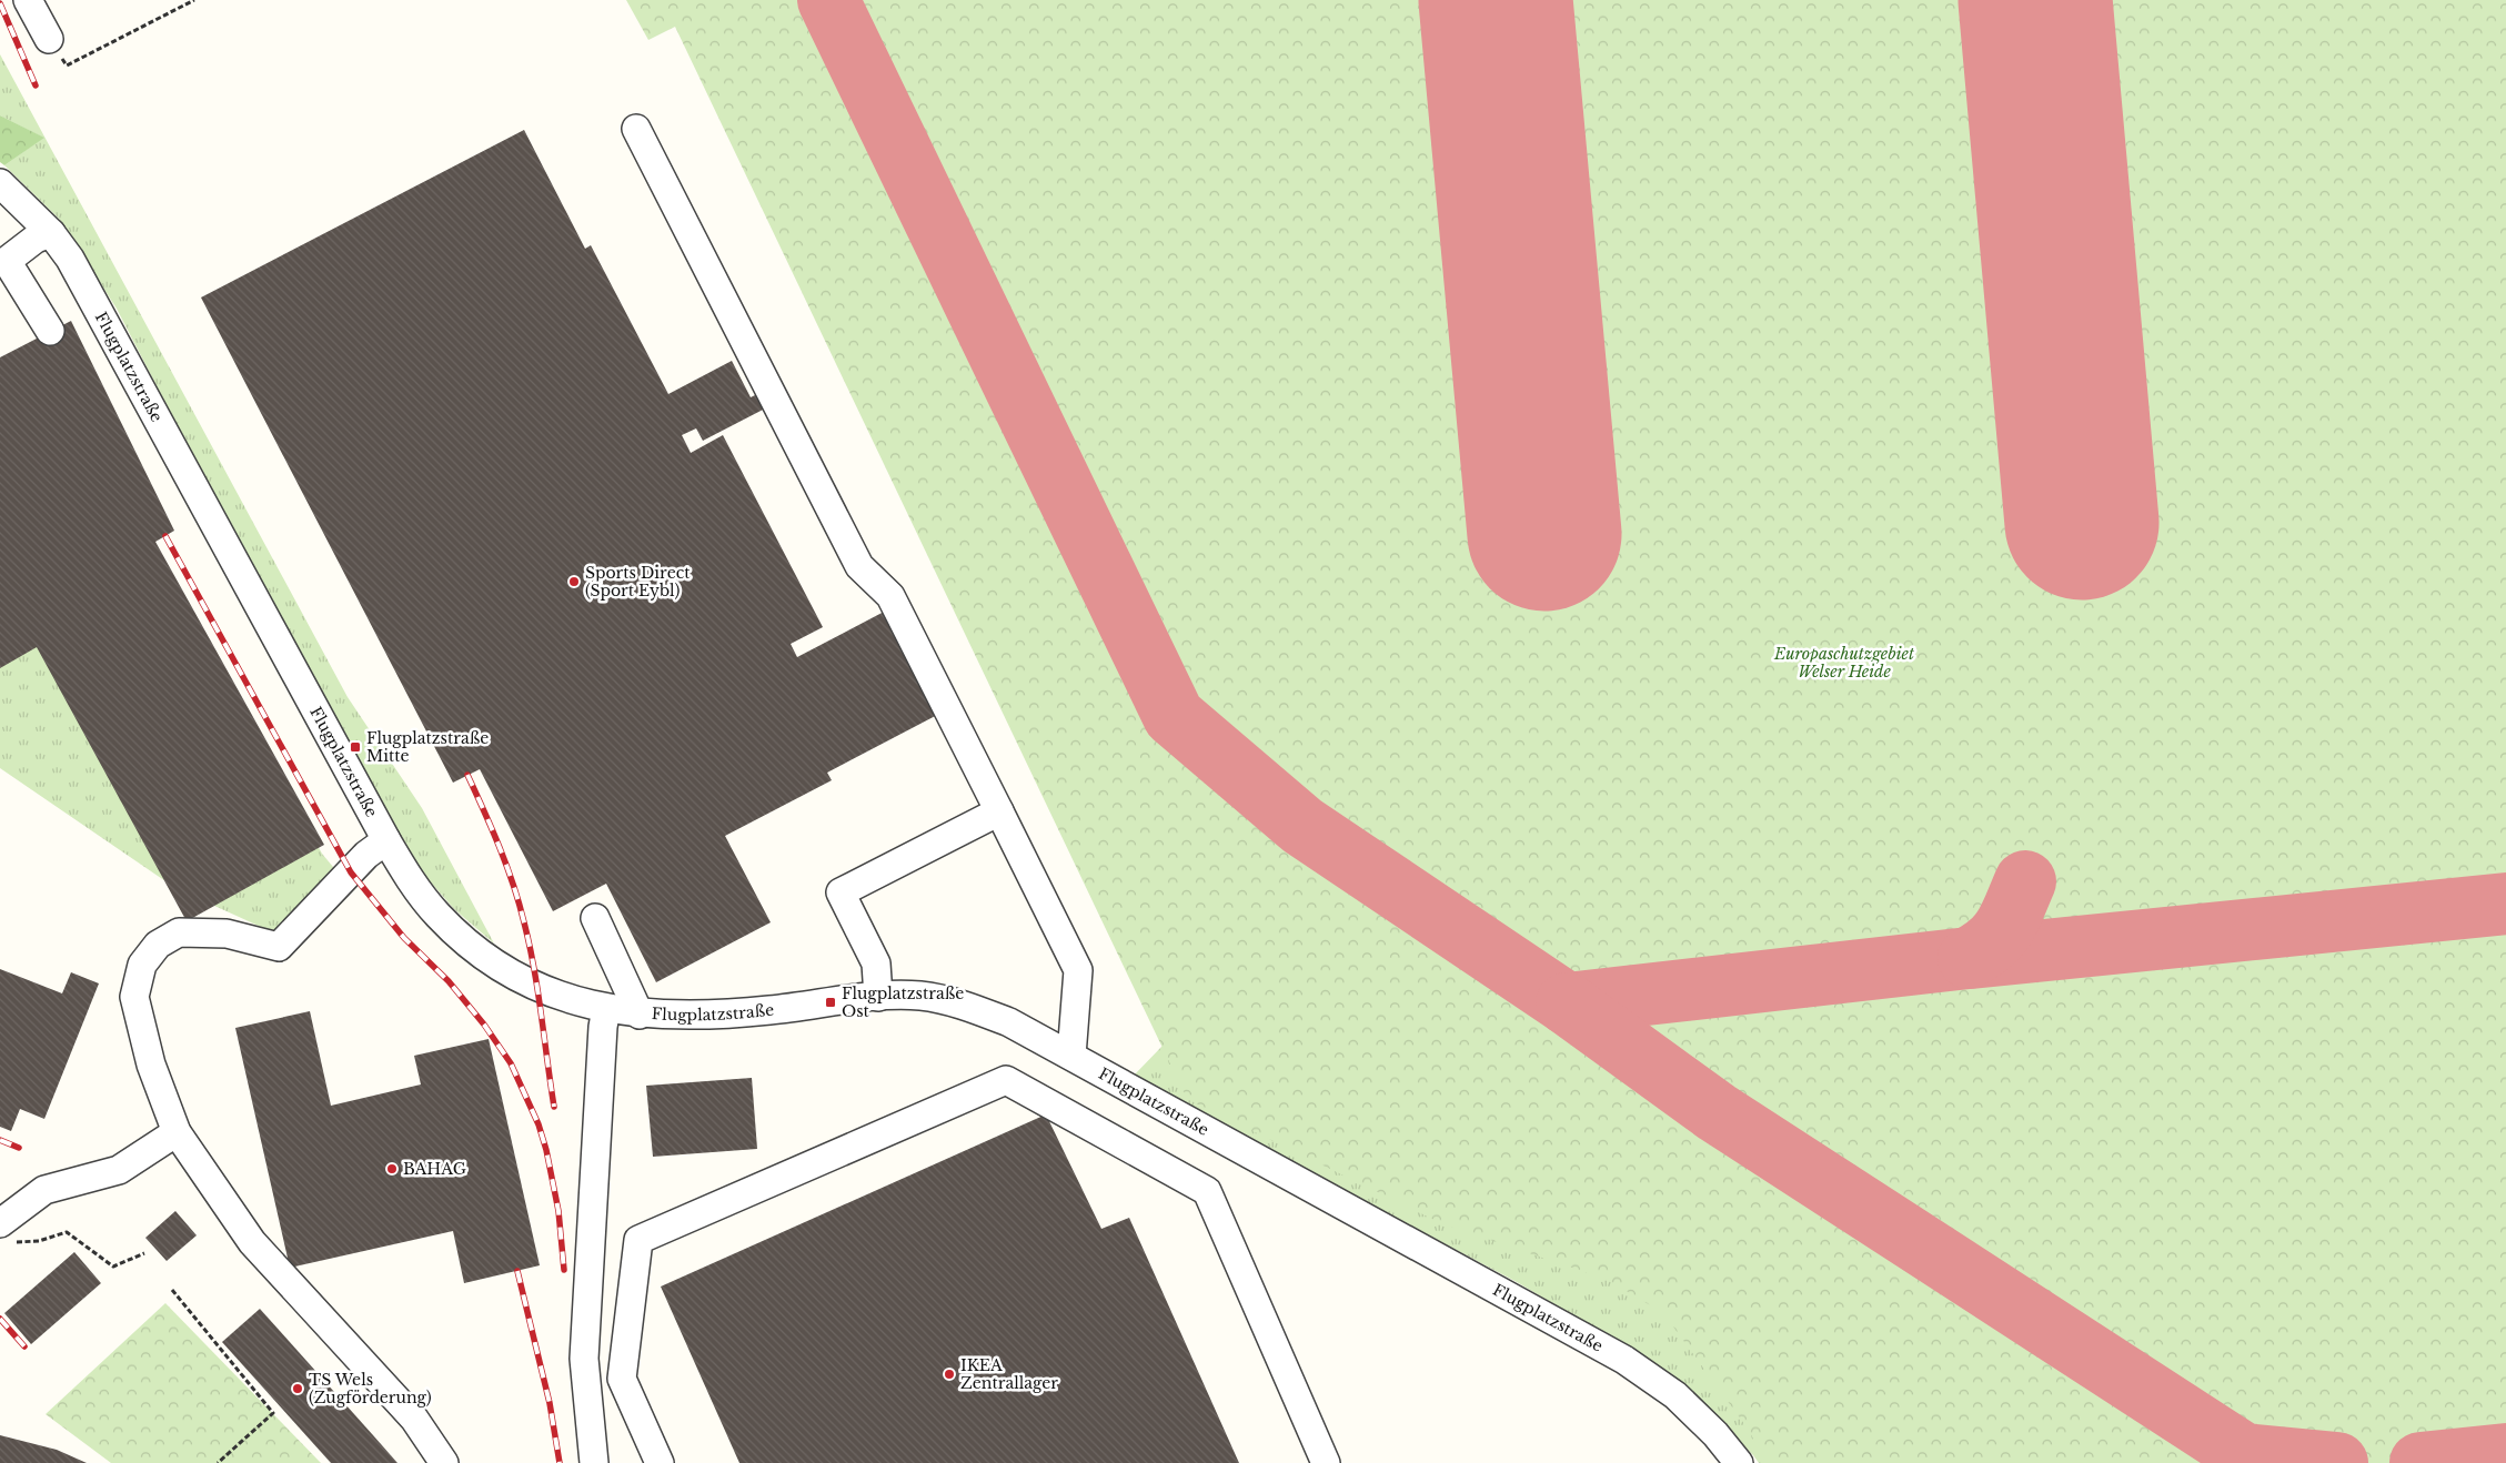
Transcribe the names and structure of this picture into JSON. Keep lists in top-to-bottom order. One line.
{"streets":{"street":["Flugplatzstraße"]},"parks":["Europaschutzgebiet Welser Heide"],"places":{"other":["Sports Direct (Sport Eybl)","BAHAG","IKEA Zentrallager","TS Wels (Zugförderung)"],"transit":["Flugplatzstraße Mitte","Flugplatzstraße Ost"]}}
